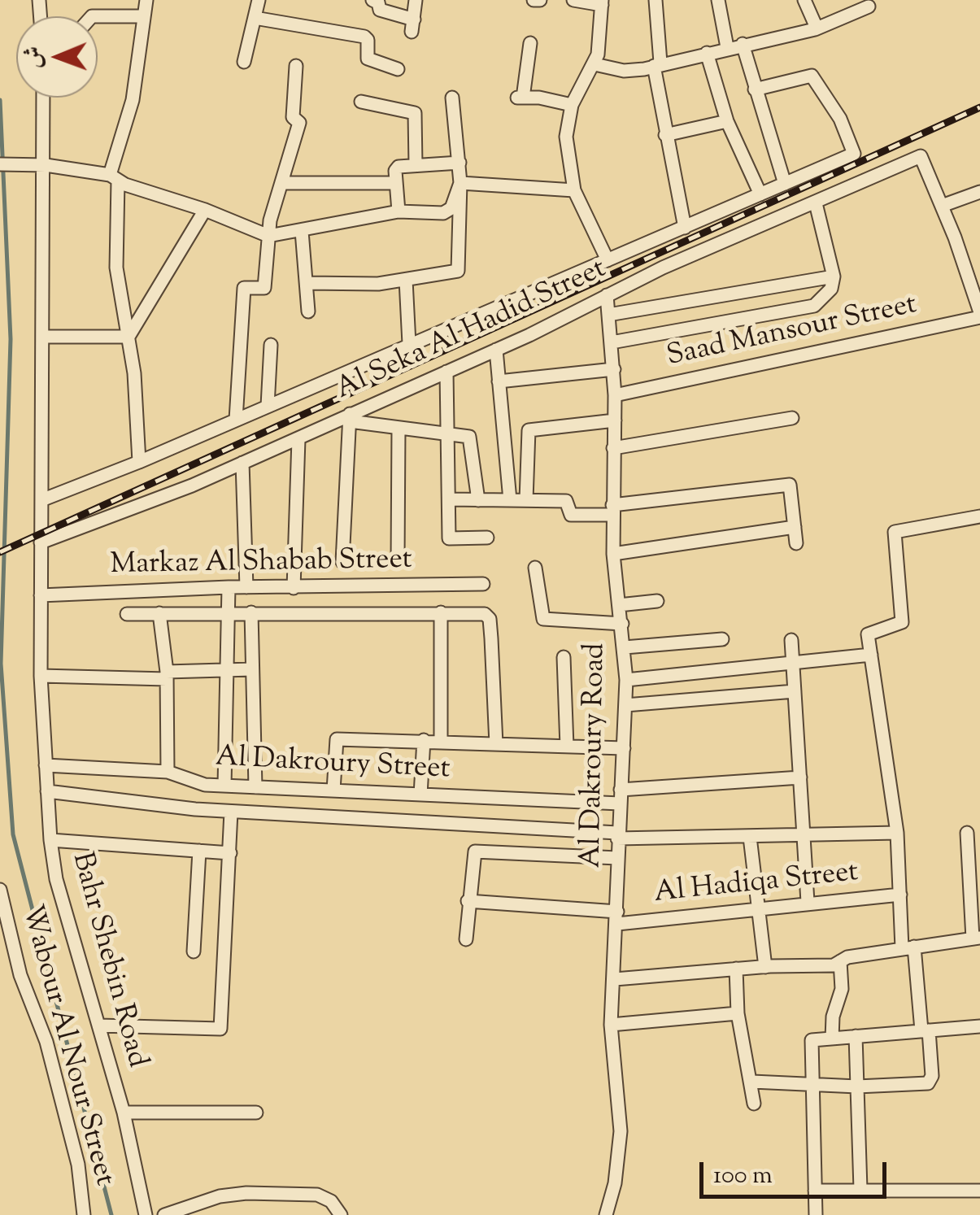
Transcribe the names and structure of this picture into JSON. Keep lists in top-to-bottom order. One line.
{"streets":{"street":["Al Seka Al Hadid Street","Saad Mansour Street","Markaz Al Shabab Street","Al Dakroury Road","Al Dakroury Street","Al Hadiqa Street","Bahr Shebin Road","Wabour Al Nour Street"]},"crossings":[["Al Seka Al Hadid Street","Al Dakroury Road"],["Al Seka Al Hadid Street","Bahr Shebin Road"],["Saad Mansour Street","Al Dakroury Road"],["Markaz Al Shabab Street","Bahr Shebin Road"],["Al Dakroury Road","Al Dakroury Street"],["Al Dakroury Road","Al Hadiqa Street"],["Al Dakroury Street","Bahr Shebin Road"]],"scale_bar":"100 m","north":"left"}
